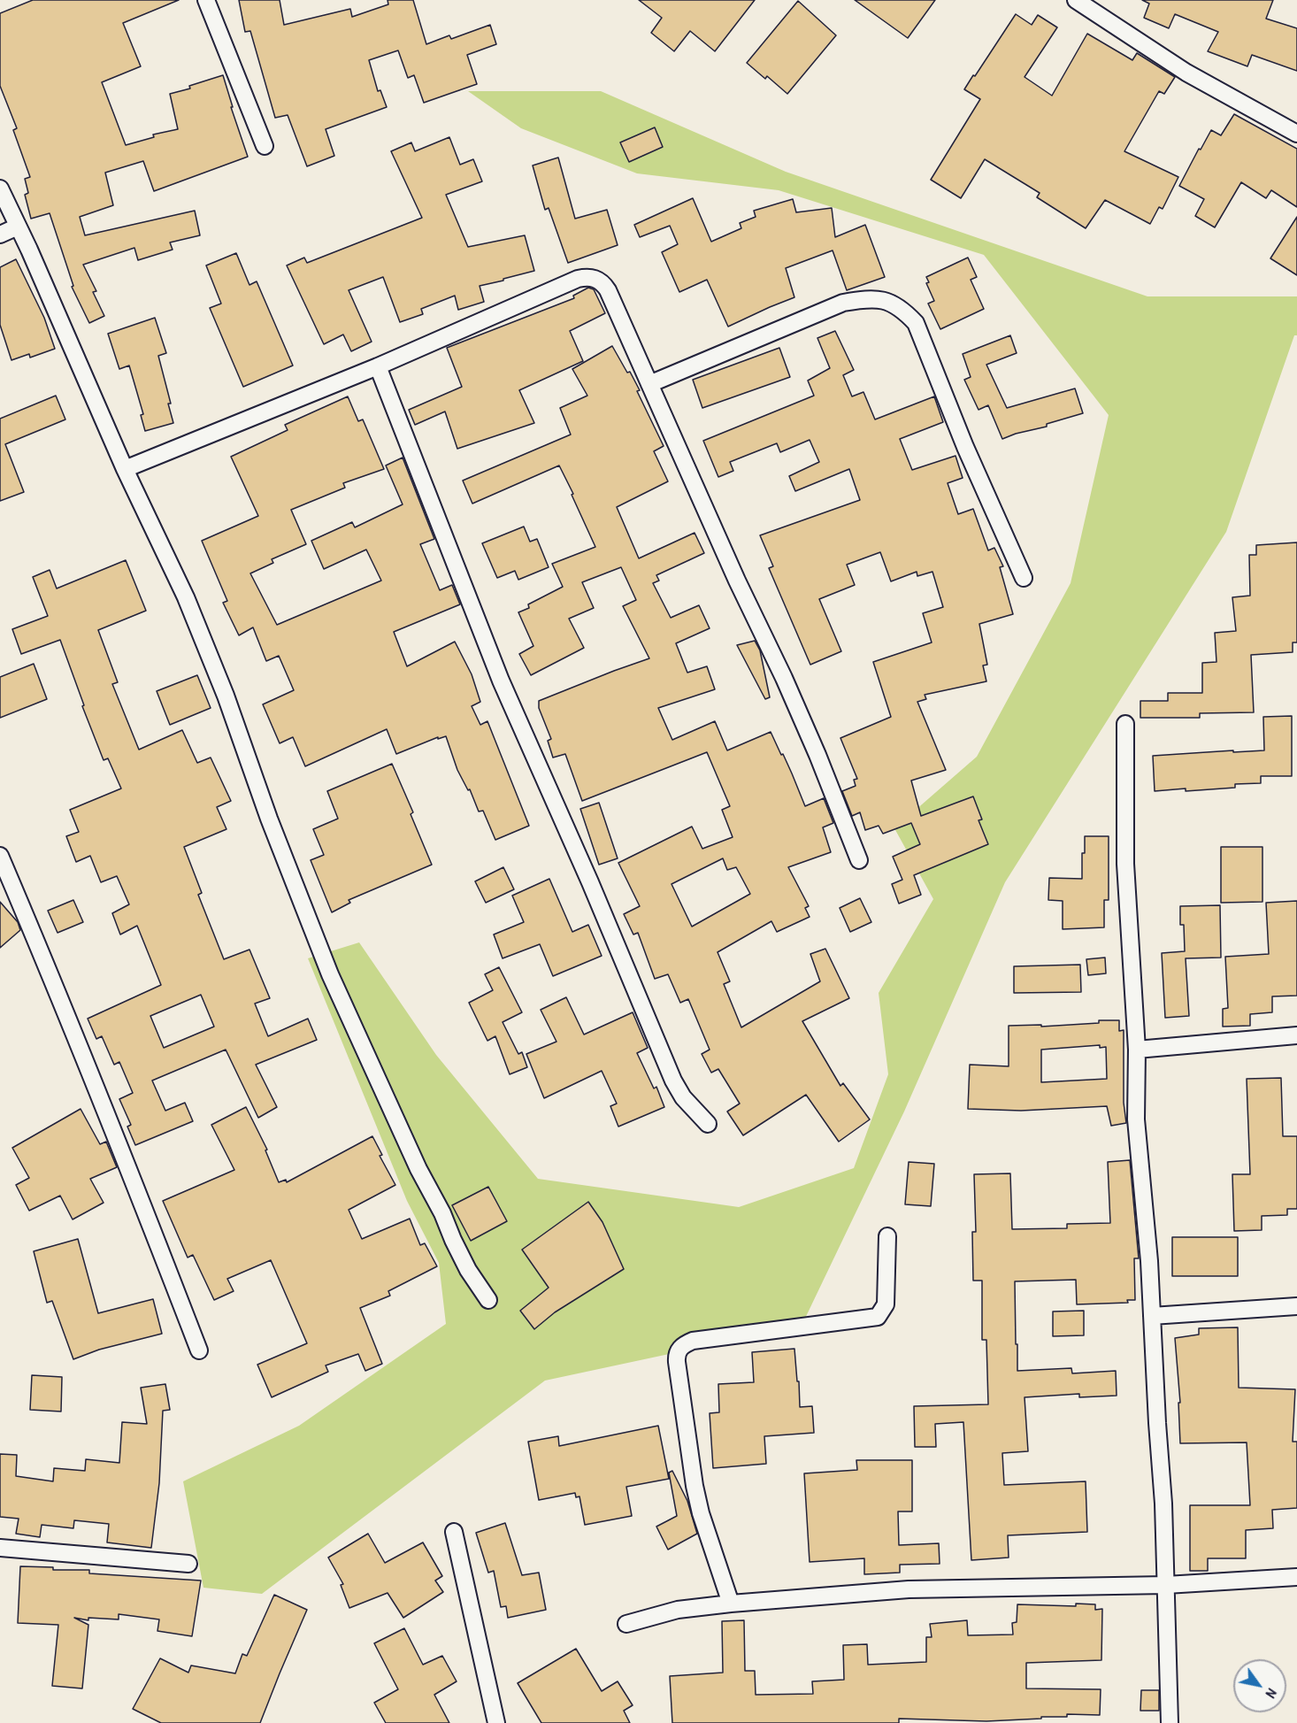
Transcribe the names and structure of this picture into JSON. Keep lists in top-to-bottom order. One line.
{"north":"bottom right"}
